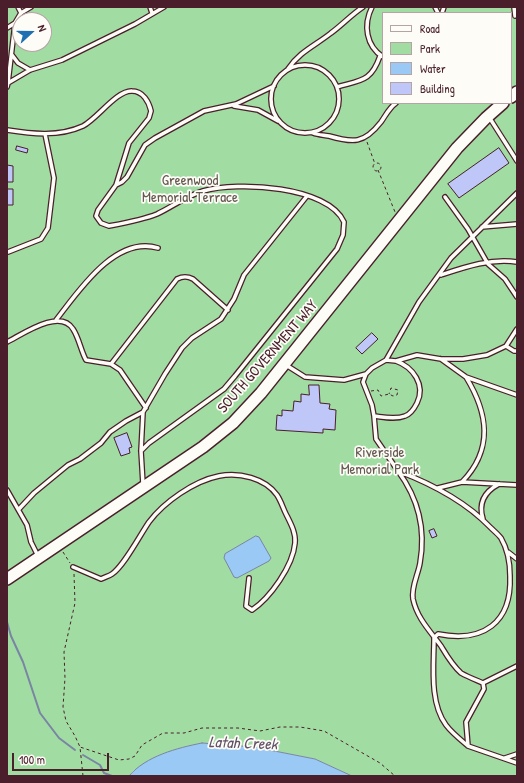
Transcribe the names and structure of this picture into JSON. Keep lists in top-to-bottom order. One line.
{"streets":{"main road":["SOUTH GOVERNMENT WAY"]},"water":["Latah Creek"],"parks":["Greenwood Memorial Terrace","Riverside Memorial Park"],"legend":["Road","Park","Water","Building"],"scale_bar":"100 m","north":"right"}
